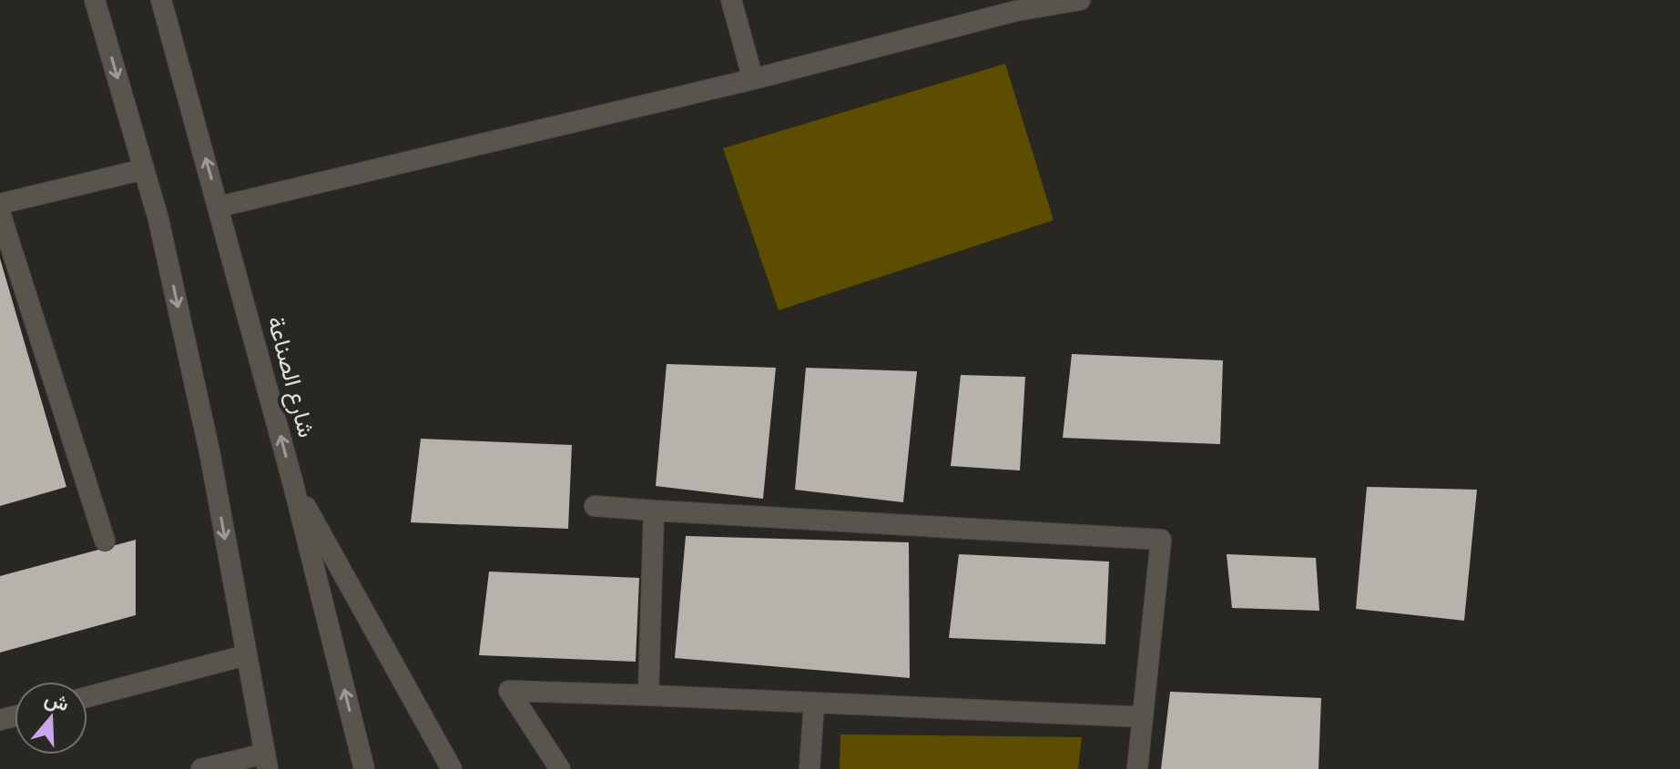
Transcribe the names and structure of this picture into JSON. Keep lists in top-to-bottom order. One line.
{"streets":{"street":["شارع الصناعة"]},"north":"top"}
